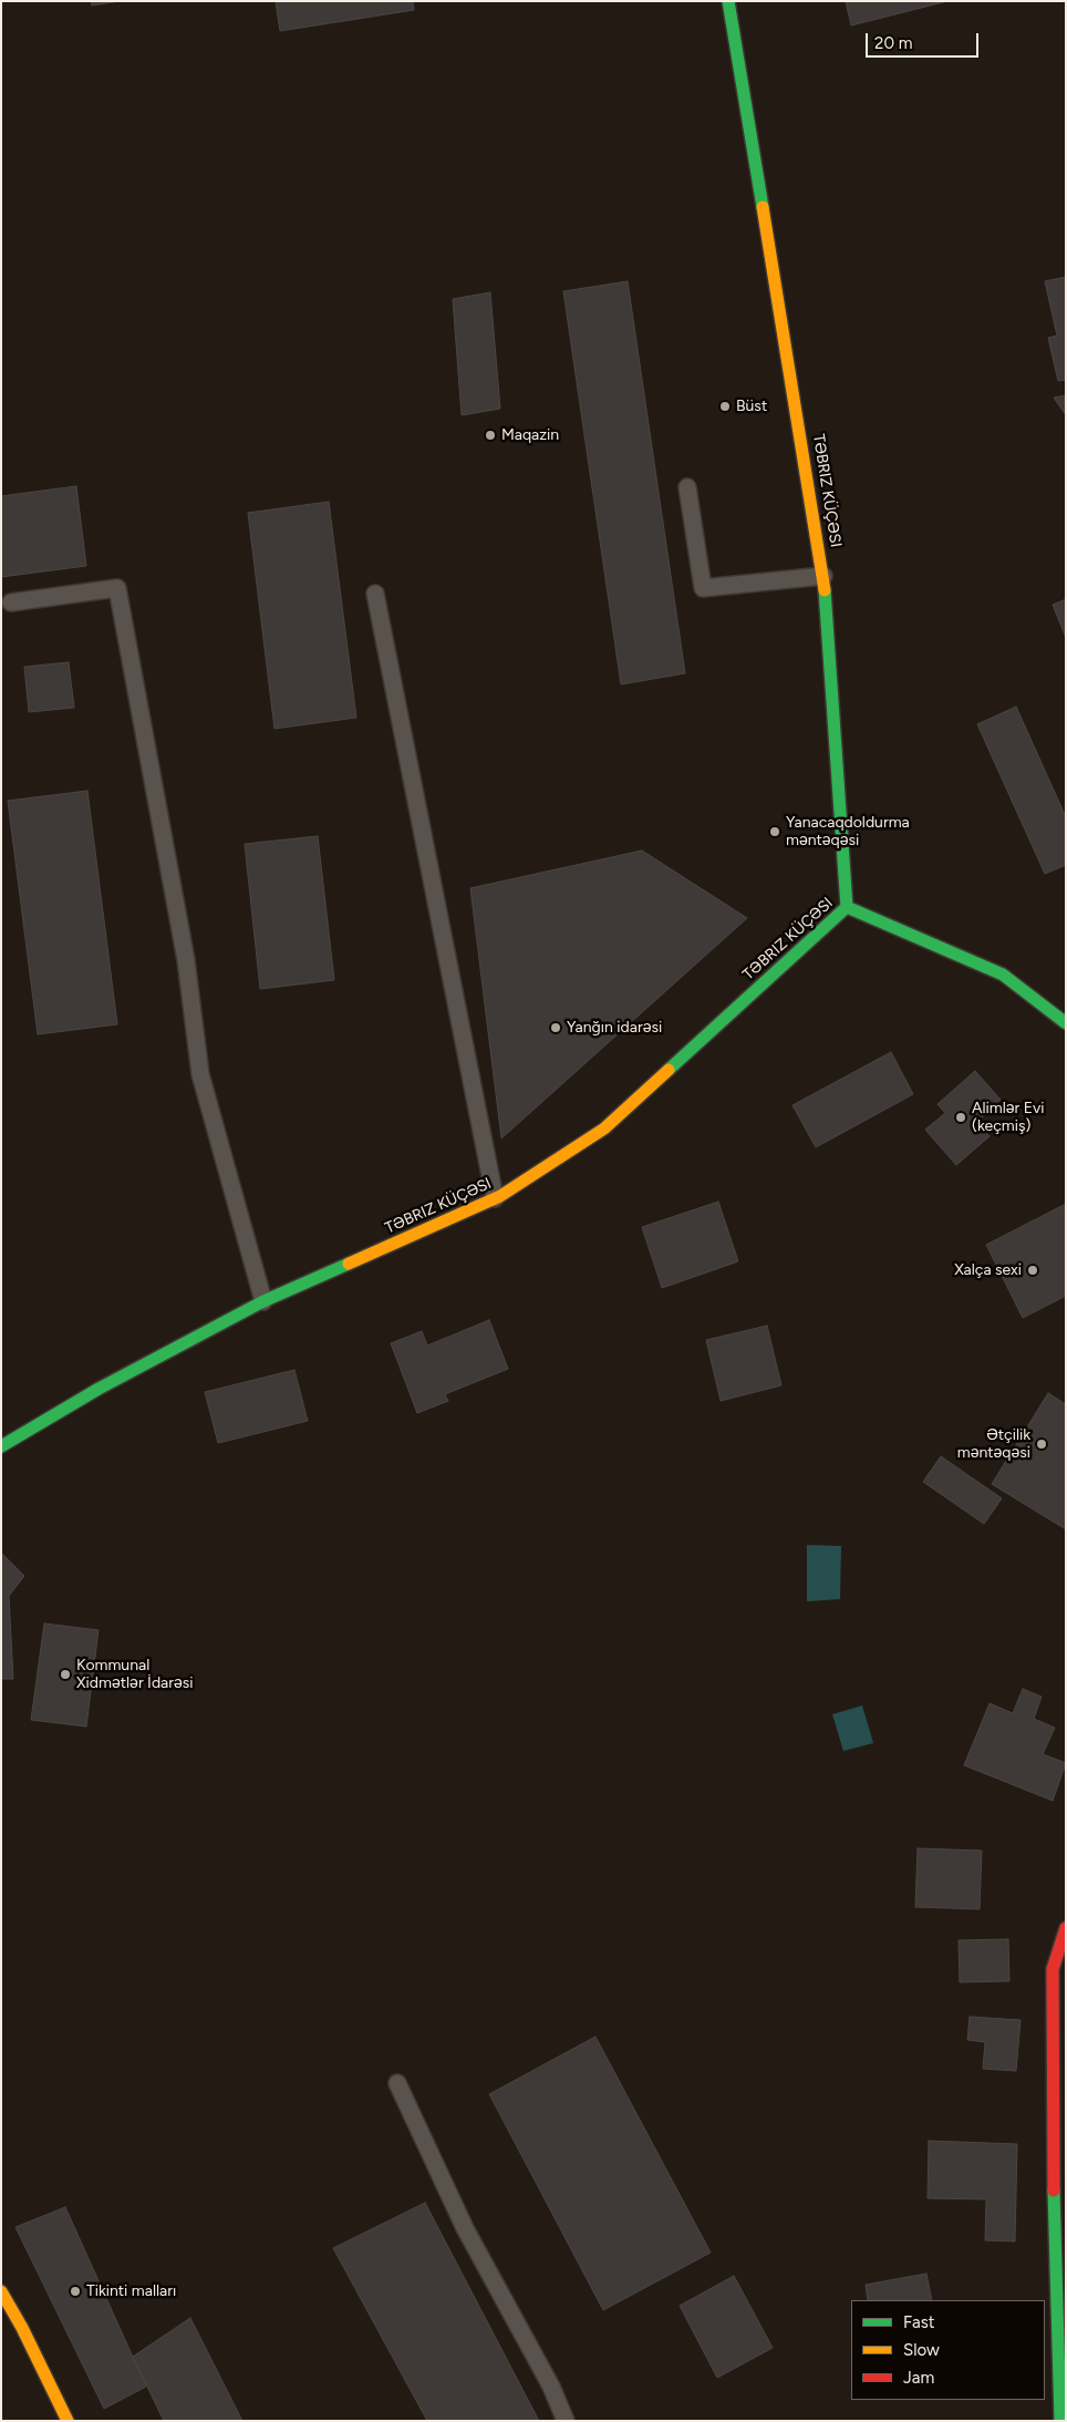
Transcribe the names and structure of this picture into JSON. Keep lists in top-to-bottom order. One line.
{"streets":{"main road":["TƏBRIZ KÜÇƏSI"]},"places":["Büst","Maqazin","Yanacaqdoldurma məntəqəsi","Yanğın idarəsi","Alimlər Evi (keçmiş)","Xalça sexi","Ətçilik məntəqəsi","Kommunal Xidmətlər İdarəsi","Tikinti malları"],"legend":["Fast","Slow","Jam"],"scale_bar":"20 m"}
